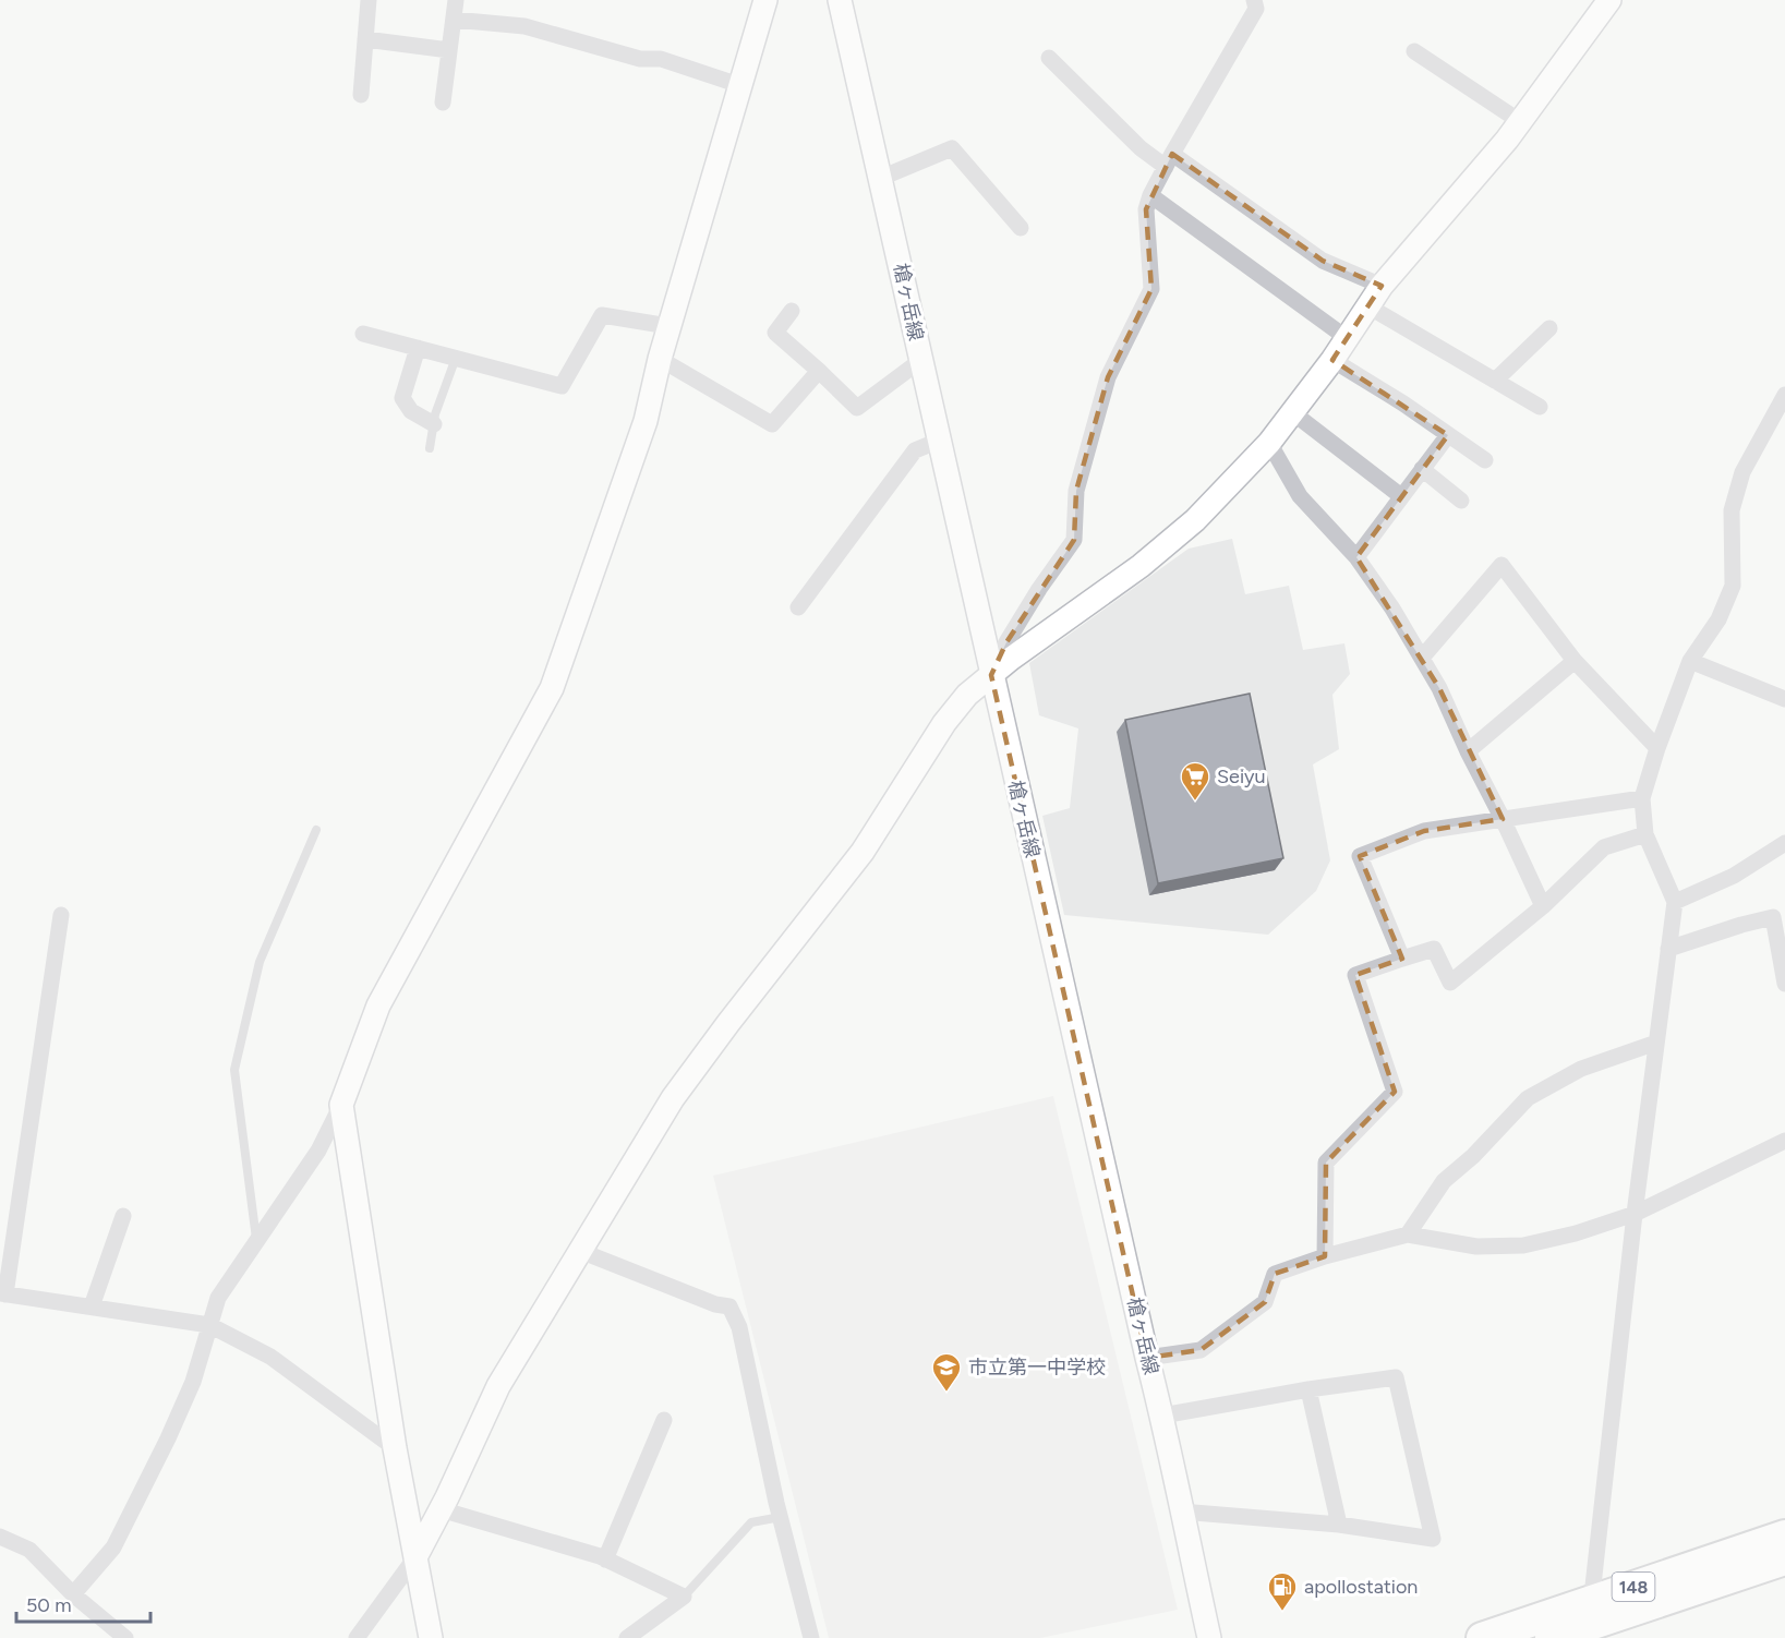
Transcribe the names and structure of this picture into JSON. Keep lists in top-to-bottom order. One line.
{"streets":{"highway":["148"],"street":["槍ヶ岳線"]},"places":{"supermarket":["Seiyu"],"school or university":["市立第一中学校"],"fuel station":["apollostation"]},"scale_bar":"50 m"}
